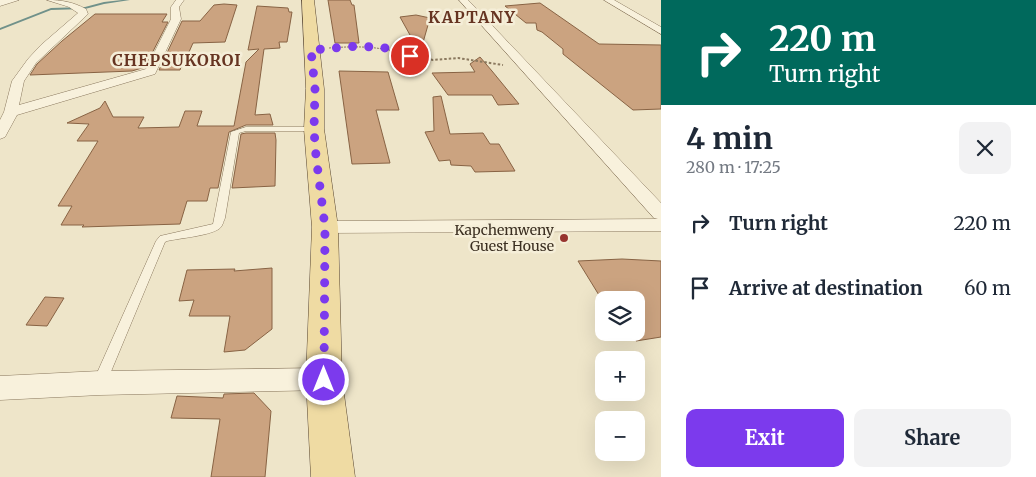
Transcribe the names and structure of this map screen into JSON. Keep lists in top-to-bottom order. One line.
{"districts":["KAPTANY","CHEPSUKOROI"],"places":["Kapchemweny Guest House"],"page":{"turn":["220 m","Turn right"],"heading":["4 min","280 m · 17:25"],"list":[{"name":"Turn right","value":"220 m"},{"name":"Arrive at destination","value":"60 m"}],"map_buttons":["+","−"],"buttons":["Exit","Share"]}}
